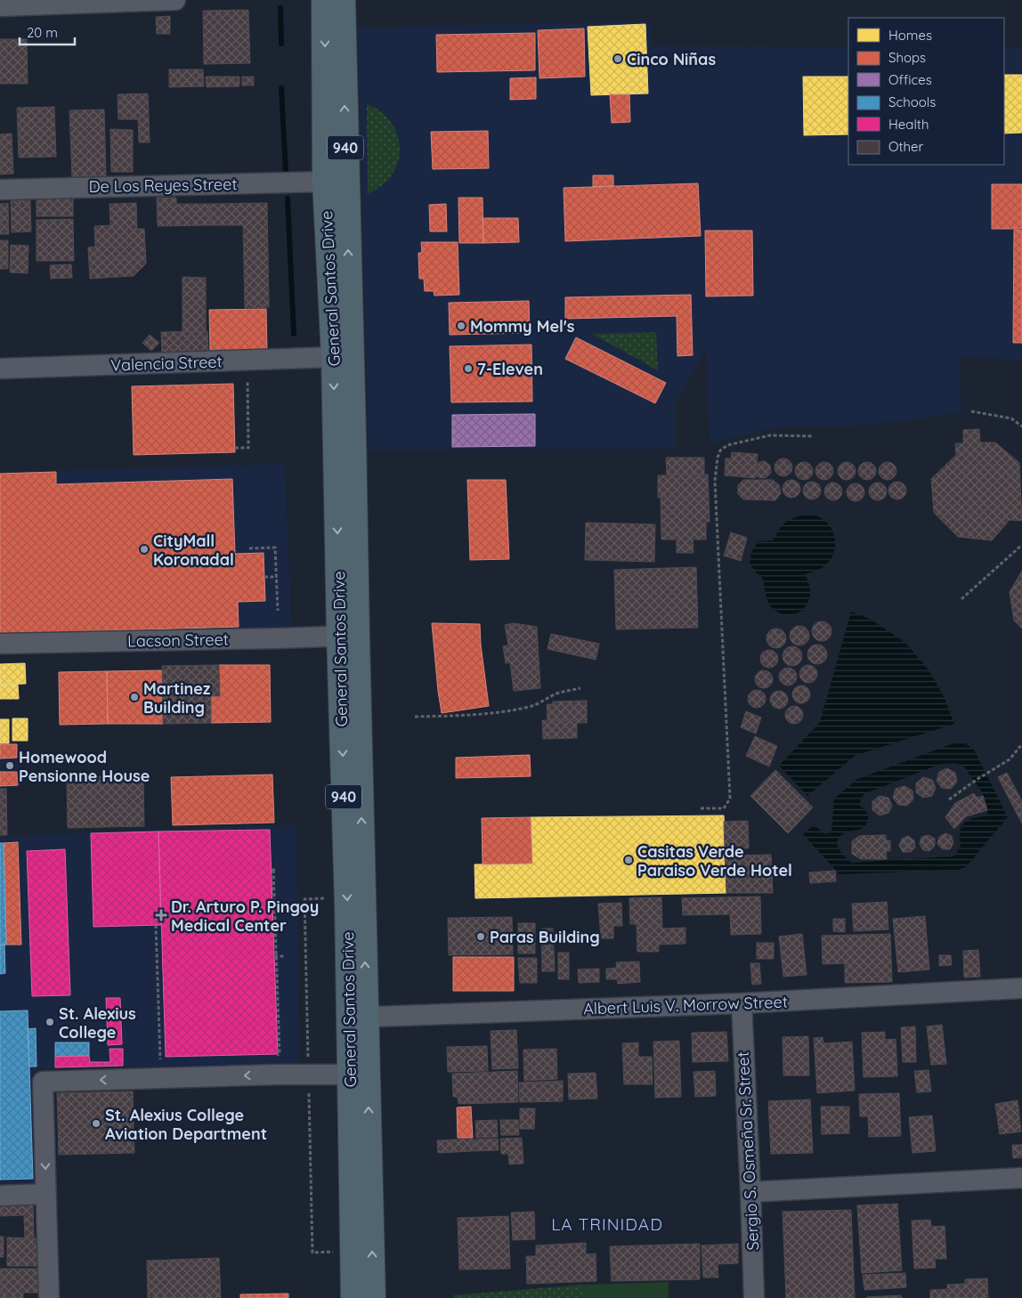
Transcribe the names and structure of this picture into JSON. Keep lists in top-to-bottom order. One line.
{"streets":{"highway":["940","General Santos Drive"],"street":["De Los Reyes Street","Valencia Street","Lacson Street","Albert Luis V. Morrow Street","Sergio S. Osmeña Sr. Street"]},"crossings":[["De Los Reyes Street","General Santos Drive"],["General Santos Drive","Valencia Street"],["General Santos Drive","Lacson Street"],["General Santos Drive","Albert Luis V. Morrow Street"],["Albert Luis V. Morrow Street","Sergio S. Osmeña Sr. Street"]],"districts":["LA TRINIDAD"],"places":{"other":["Cinco Niñas","Mommy Mel's","7-Eleven","CityMall Koronadal","Martinez Building","Homewood Pensionne House","Casitas Verde Paraiso Verde Hotel","Paras Building","St. Alexius College","St. Alexius College Aviation Department"],"health":["Dr. Arturo P. Pingoy Medical Center"]},"legend":["Homes","Shops","Offices","Schools","Health","Other"],"scale_bar":"20 m"}
